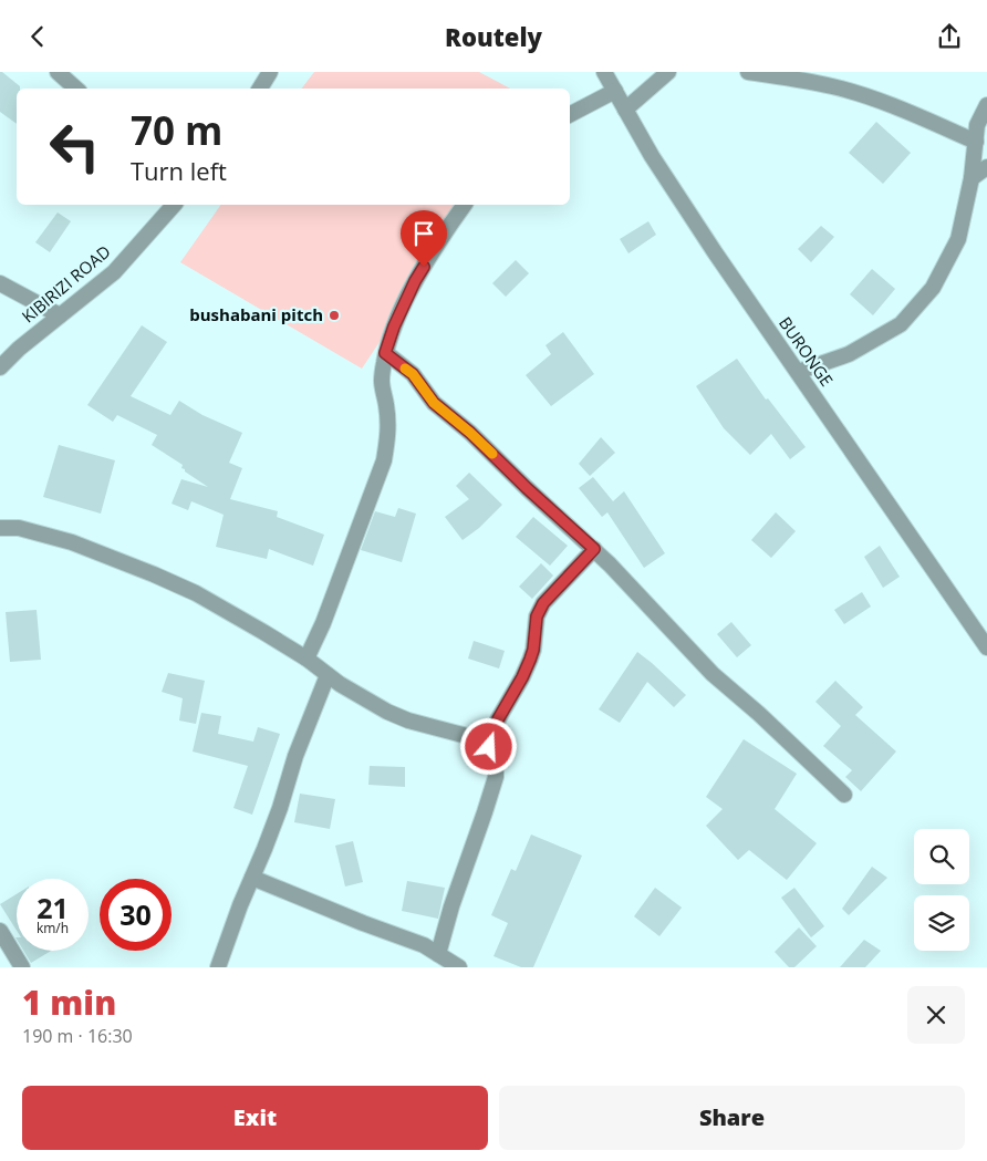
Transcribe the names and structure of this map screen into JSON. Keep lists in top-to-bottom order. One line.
{"streets":{"street":["KIBIRIZI ROAD","BURONGE"]},"places":["bushabani pitch"],"page":{"header":"Routely","turn":["70 m","Turn left"],"speed":"21 km/h","limit":"30","heading":["1 min","190 m · 16:30"],"buttons":["Exit","Share"]}}
